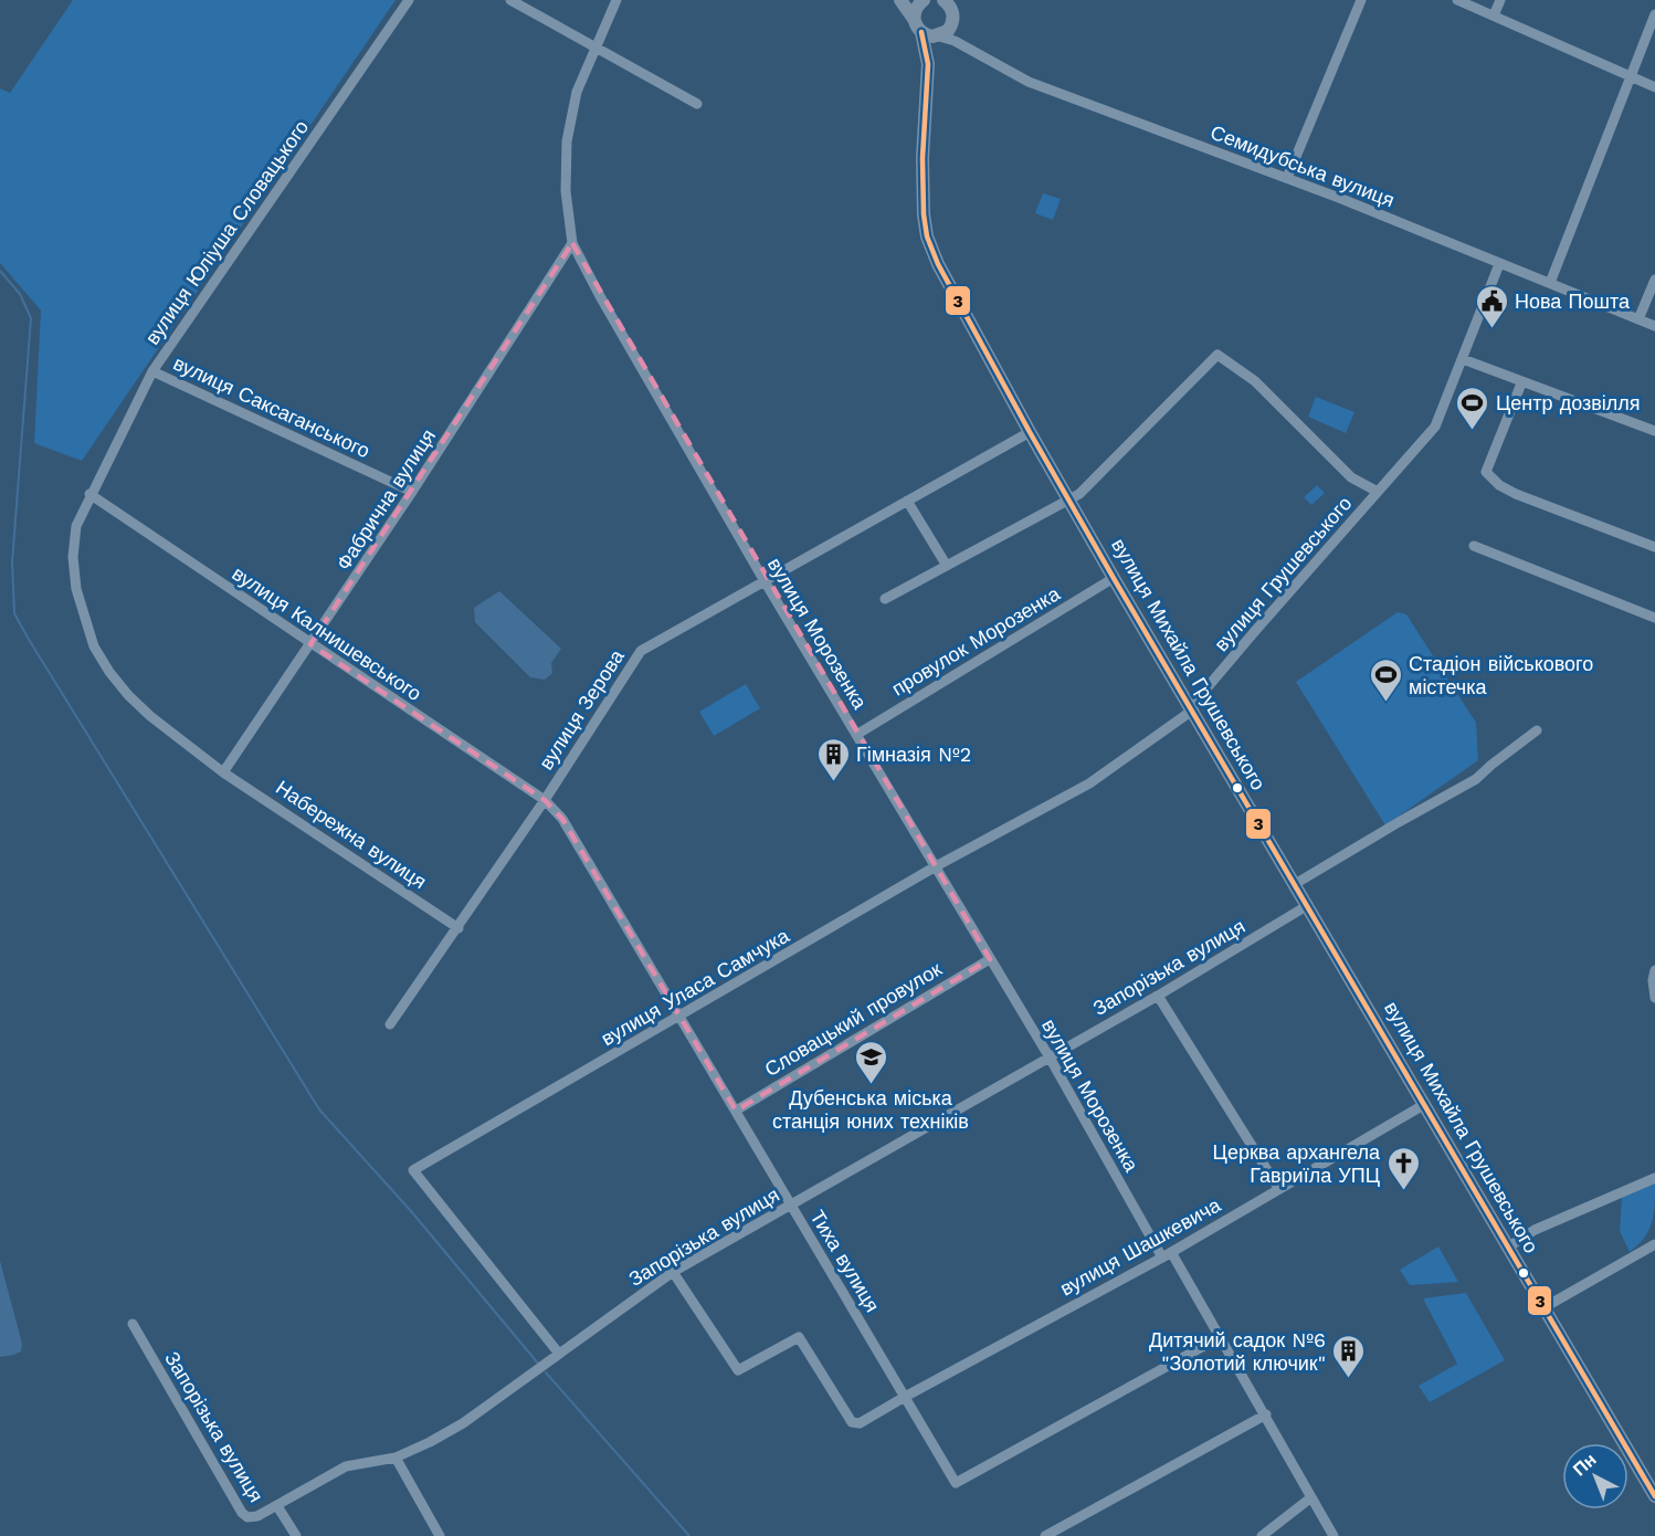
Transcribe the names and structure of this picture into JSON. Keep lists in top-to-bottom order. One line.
{"streets":{"main road":["вулиця Михайла Грушевського"],"street":["Семидубська вулиця","вулиця Юліуша Словацького","вулиця Саксаганського","Фабрична вулиця","вулиця Грушевського","вулиця Калнишевського","вулиця Морозенка","провулок Морозенка","вулиця Зерова","Набережна вулиця","Запорізька вулиця","вулиця Уласа Самчука","Словацький провулок","вулиця Шашкевича","Тиха вулиця"]},"crossings":[["Семидубська вулиця","вулиця Грушевського"],["Семидубська вулиця","вулиця Михайла Грушевського"],["вулиця Юліуша Словацького","вулиця Саксаганського"],["вулиця Юліуша Словацького","Фабрична вулиця"],["вулиця Юліуша Словацького","вулиця Калнишевського"],["вулиця Юліуша Словацького","Набережна вулиця"],["вулиця Саксаганського","Фабрична вулиця"],["Фабрична вулиця","вулиця Калнишевського"],["Фабрична вулиця","вулиця Морозенка"],["Фабрична вулиця","Набережна вулиця"],["вулиця Грушевського","вулиця Михайла Грушевського"],["вулиця Грушевського","вулиця Уласа Самчука"],["вулиця Калнишевського","вулиця Зерова"],["вулиця Калнишевського","Тиха вулиця"],["вулиця Морозенка","провулок Морозенка"],["вулиця Морозенка","вулиця Зерова"],["вулиця Морозенка","Запорізька вулиця"],["вулиця Морозенка","вулиця Уласа Самчука"],["вулиця Морозенка","Словацький провулок"],["вулиця Морозенка","вулиця Шашкевича"],["вулиця Морозенка","Тиха вулиця"],["провулок Морозенка","вулиця Михайла Грушевського"],["вулиця Михайла Грушевського","вулиця Зерова"],["вулиця Михайла Грушевського","Запорізька вулиця"],["вулиця Михайла Грушевського","вулиця Уласа Самчука"],["вулиця Михайла Грушевського","вулиця Шашкевича"],["вулиця Зерова","Набережна вулиця"],["вулиця Зерова","Тиха вулиця"],["Запорізька вулиця","вулиця Уласа Самчука"],["Запорізька вулиця","вулиця Шашкевича"],["Запорізька вулиця","Тиха вулиця"],["вулиця Уласа Самчука","Тиха вулиця"],["Словацький провулок","Тиха вулиця"],["вулиця Шашкевича","Тиха вулиця"]],"places":{"public building":["Нова Пошта"],"sports":["Центр дозвілля","Стадіон військового містечка"],"building":["Гімназія №2","Дитячий садок №6 \"Золотий ключик\""],"school or university":["Дубенська міська станція юних техніків"],"church":["Церква архангела Гавриїла УПЦ"]},"lines":["transit line 3"],"north":"top left"}
